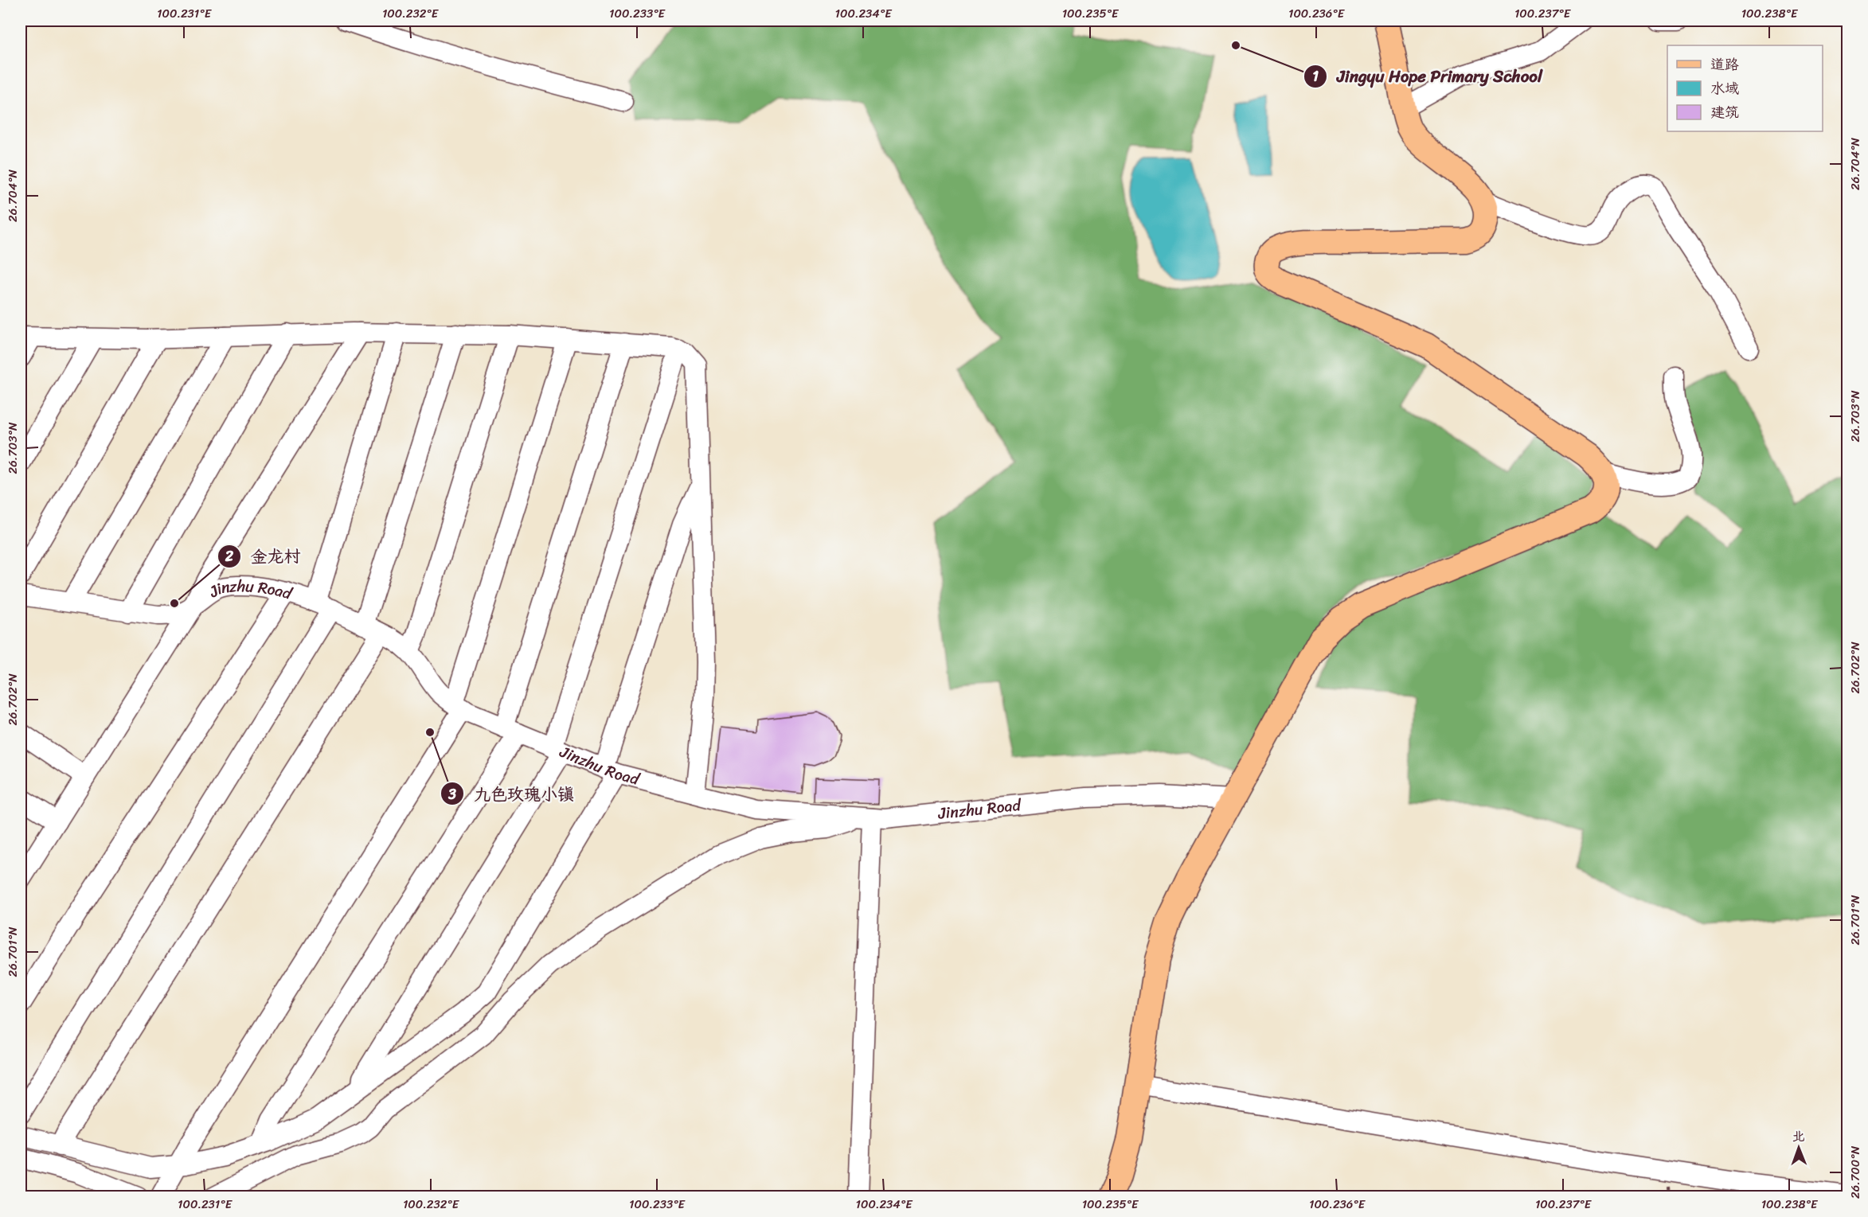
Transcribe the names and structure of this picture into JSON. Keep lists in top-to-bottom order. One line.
{"streets":{"street":["Jinzhu Road"]},"places":["Jingyu Hope Primary School","金龙村","九色玫瑰小镇"],"legend":["道路","水域","建筑"],"north":"top","coordinates":["100.231°E","100.232°E","100.233°E","100.234°E","100.235°E","100.236°E","100.237°E","100.238°E","26.704°N","26.703°N","26.702°N","26.701°N","26.700°N"]}
